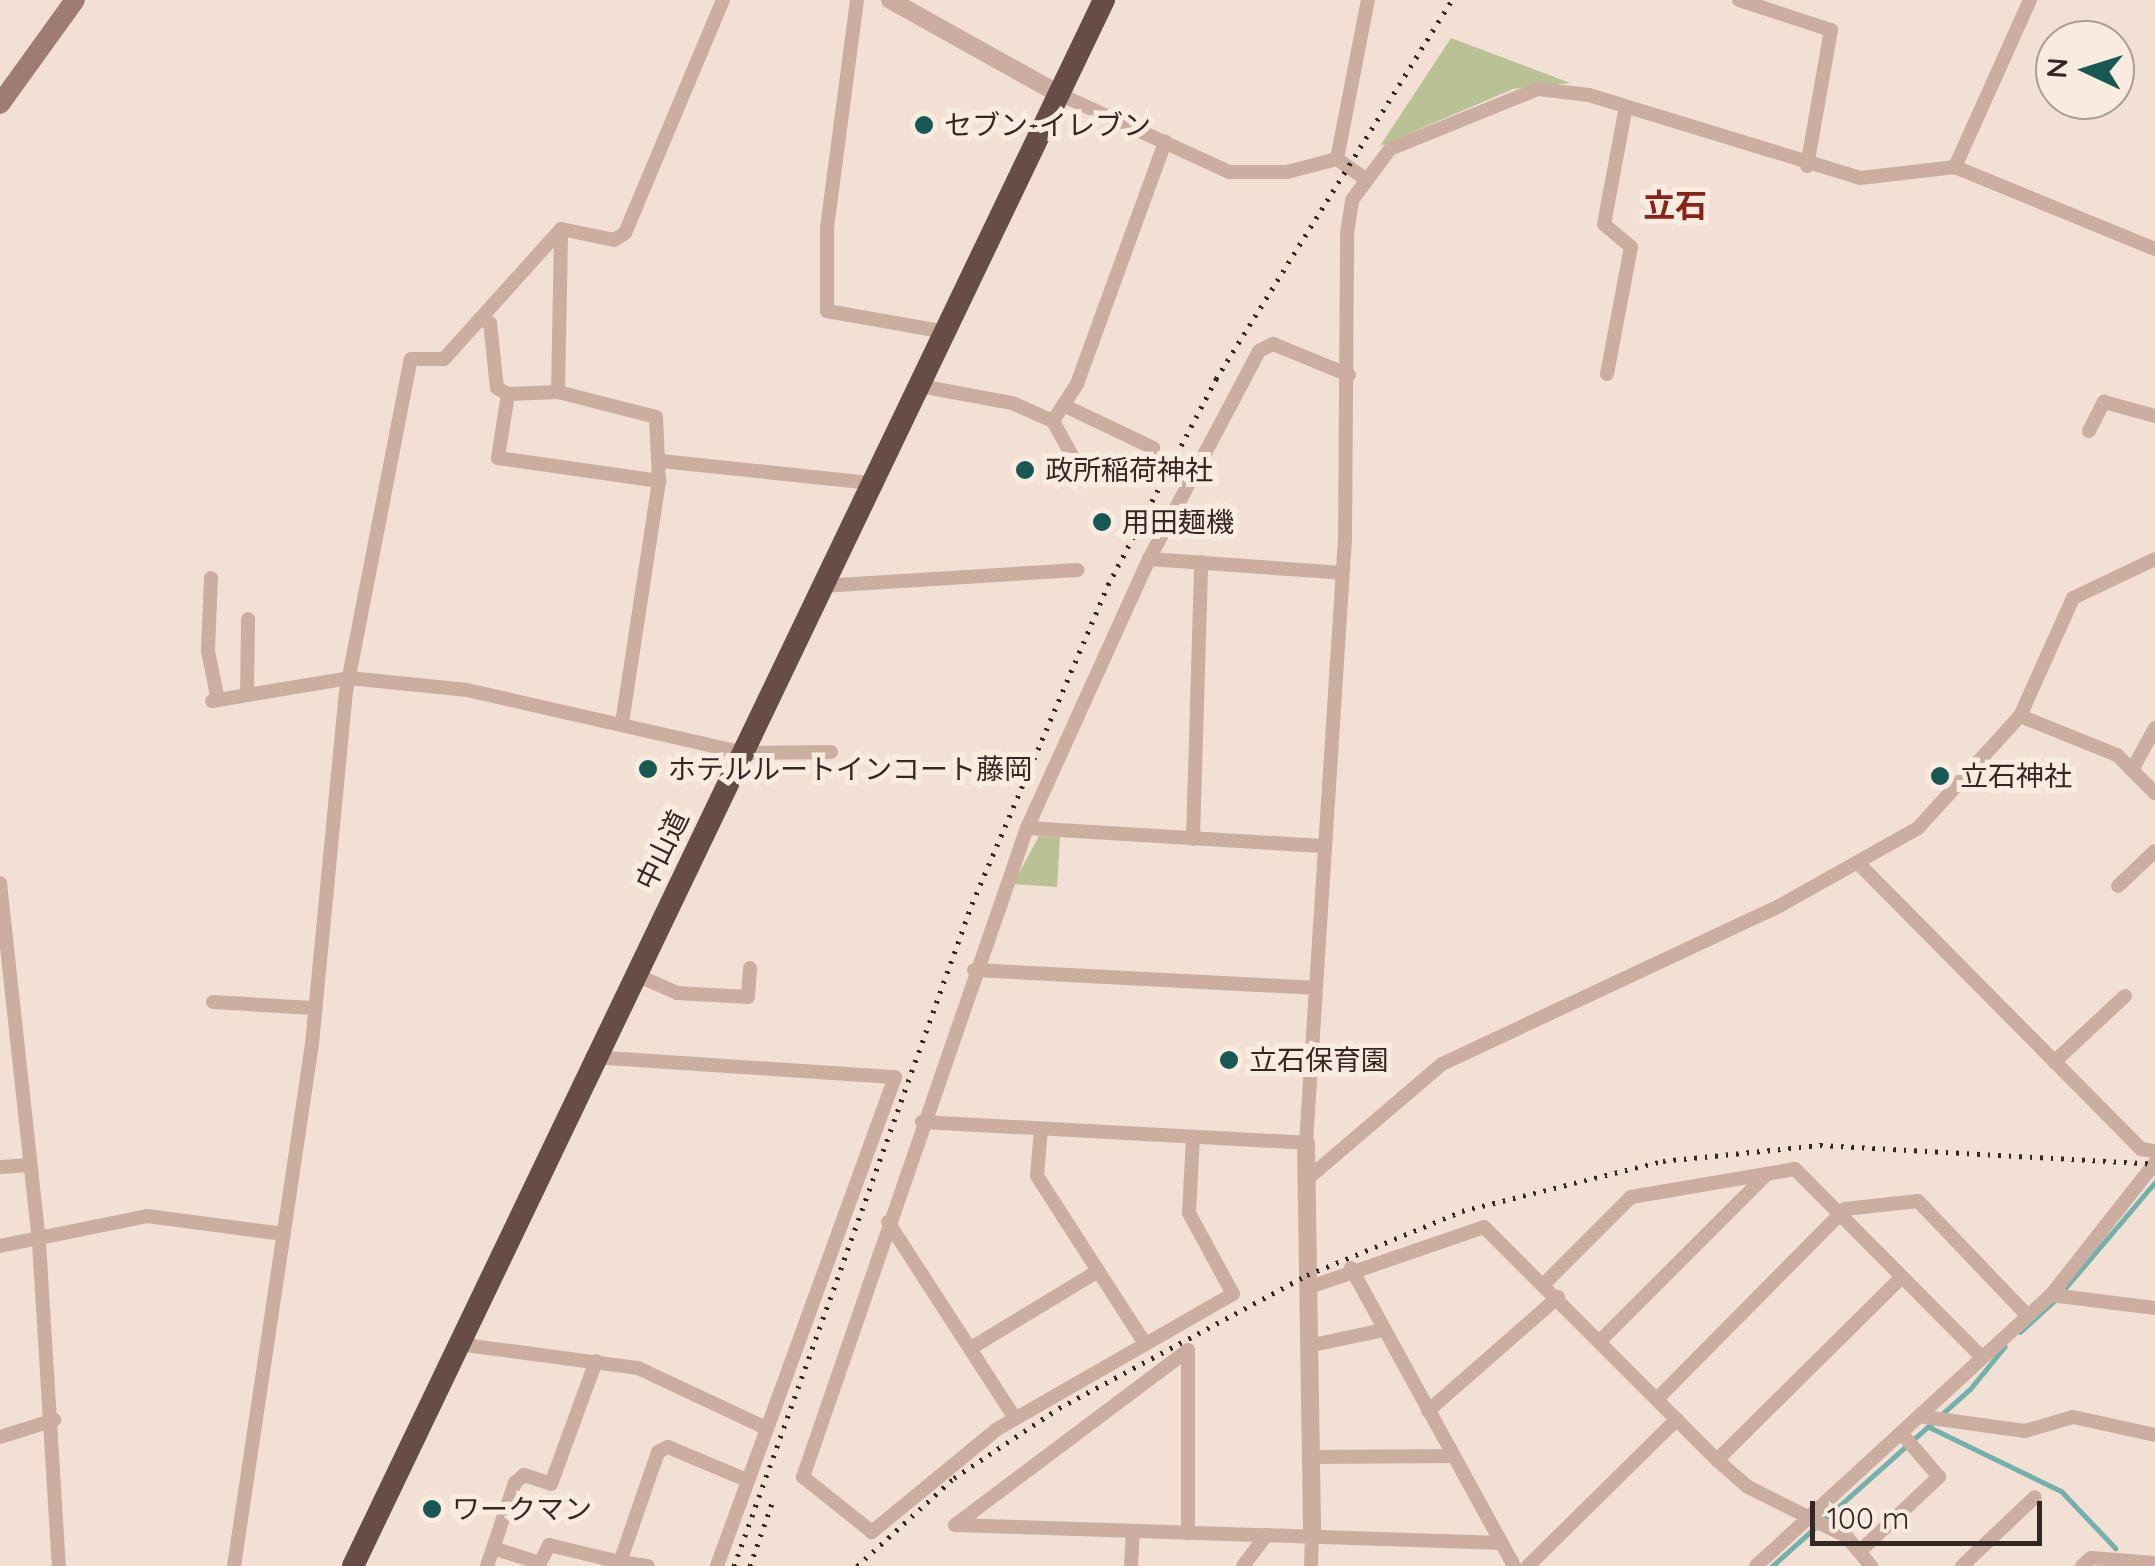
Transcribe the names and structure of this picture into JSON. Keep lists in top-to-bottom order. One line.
{"streets":{"highway":["中山道"]},"districts":["立石"],"places":["セブン-イレブン","政所稲荷神社","用田麺機","ホテルルートインコート藤岡","立石神社","立石保育園","ワークマン"],"scale_bar":"100 m","north":"left"}
